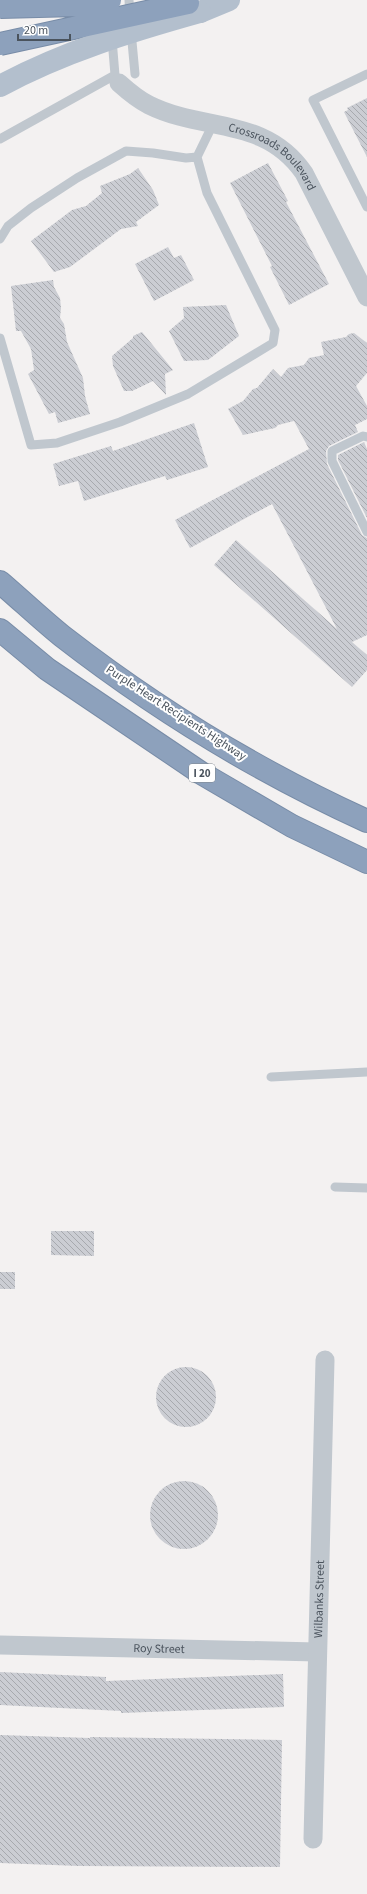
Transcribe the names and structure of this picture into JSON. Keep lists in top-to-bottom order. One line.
{"streets":{"highway":["Purple Heart Recipients Highway","I 20"],"street":["Crossroads Boulevard","Wilbanks Street","Roy Street"]},"crossings":[["Wilbanks Street","Roy Street"]],"scale_bar":"20 m"}
